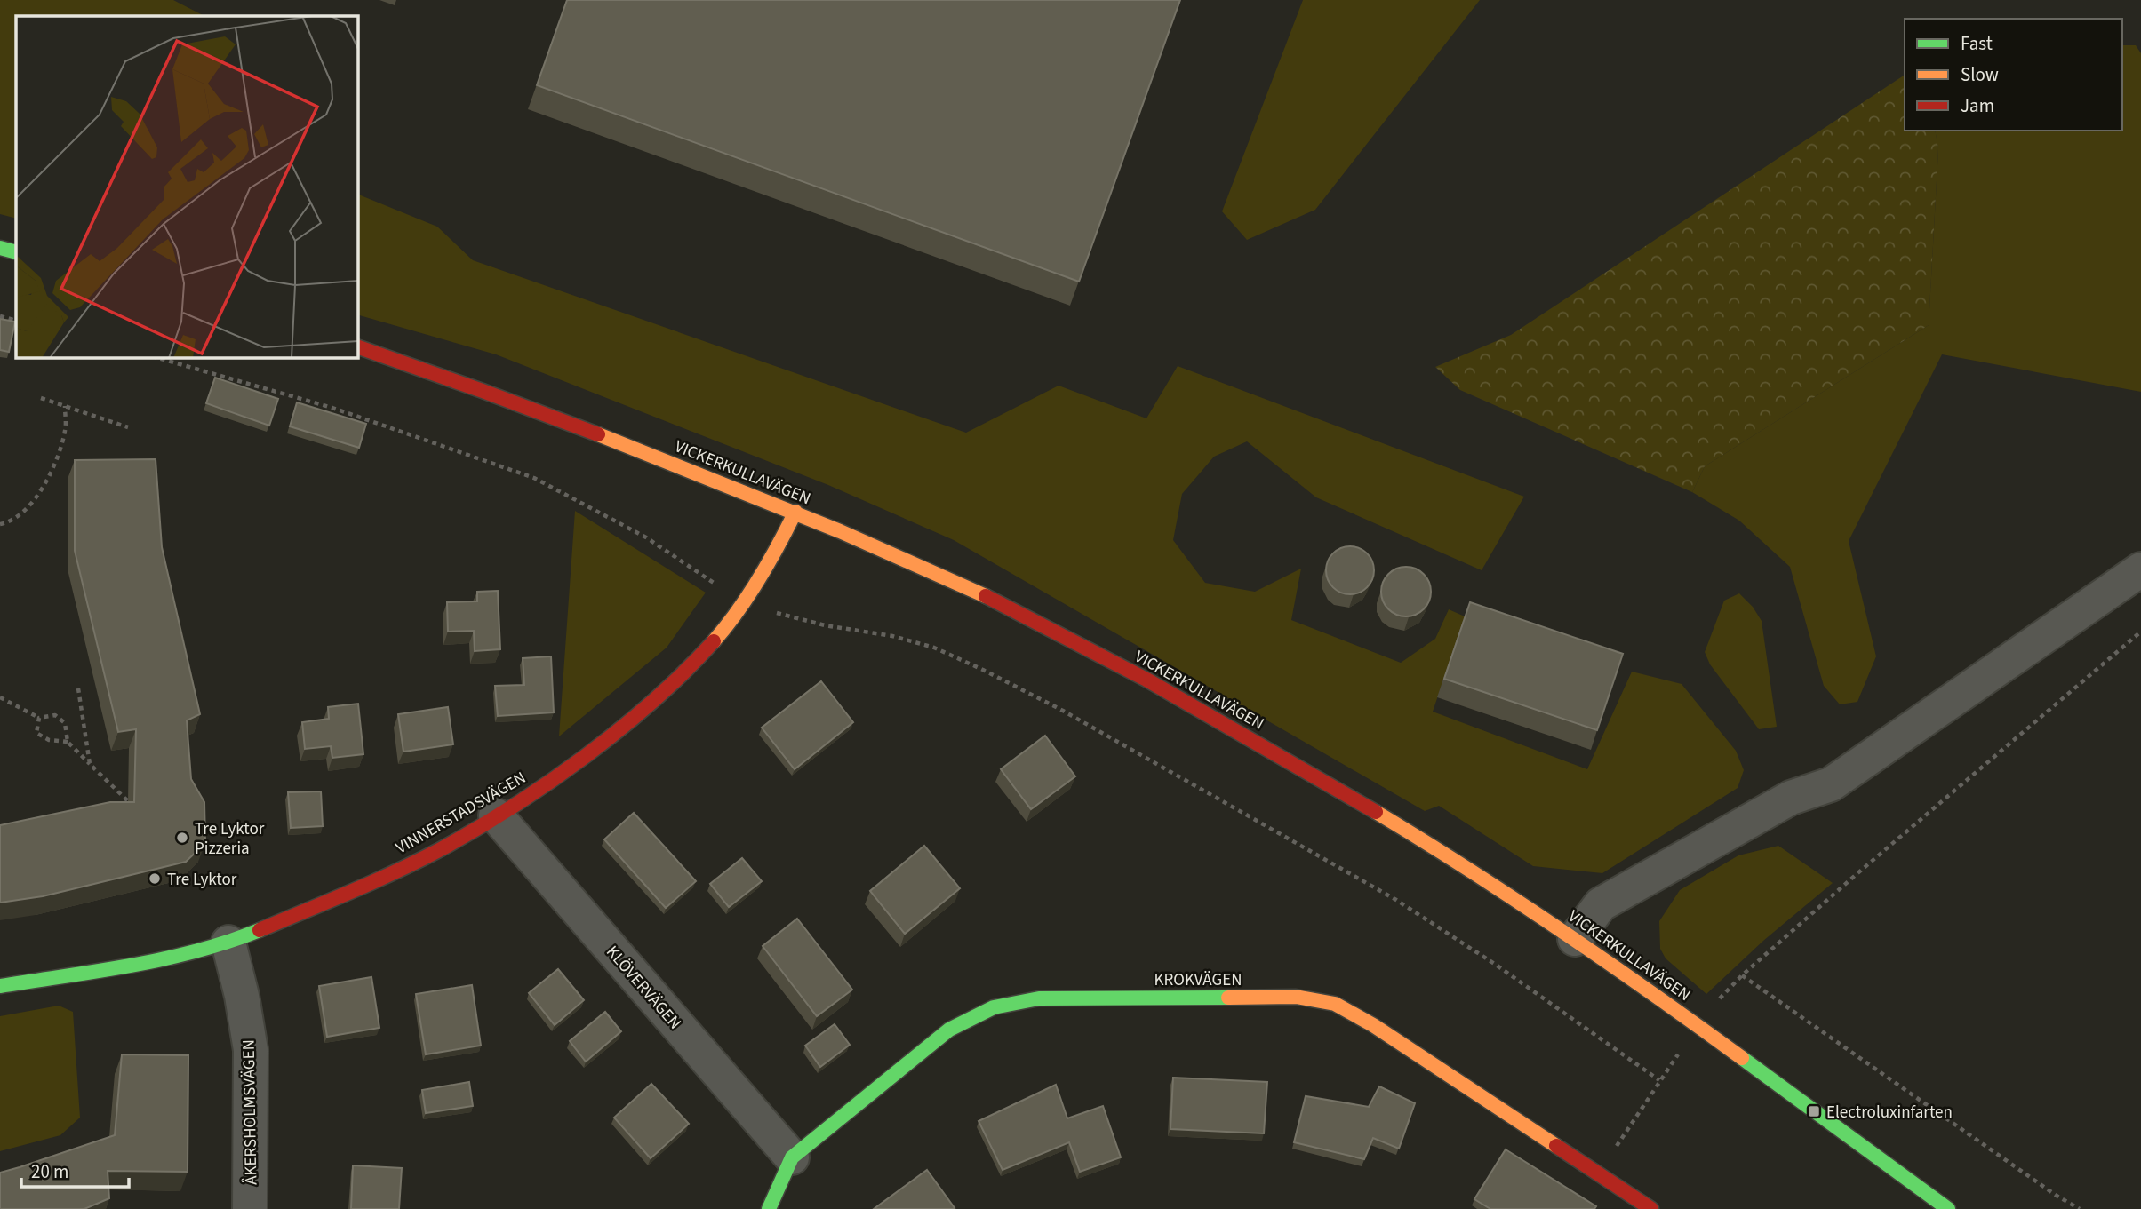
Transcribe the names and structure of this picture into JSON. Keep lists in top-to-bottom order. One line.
{"streets":{"street":["VICKERKULLAVÄGEN","VINNERSTADSVÄGEN","KROKVÄGEN","KLÖVERVÄGEN","ÅKERSHOLMSVÄGEN"]},"crossings":[["VICKERKULLAVÄGEN","VINNERSTADSVÄGEN"],["VINNERSTADSVÄGEN","KLÖVERVÄGEN"],["VINNERSTADSVÄGEN","ÅKERSHOLMSVÄGEN"],["KROKVÄGEN","KLÖVERVÄGEN"]],"places":{"other":["Tre Lyktor Pizzeria","Tre Lyktor"],"transit":["Electroluxinfarten"]},"legend":["Fast","Slow","Jam"],"scale_bar":"20 m"}
